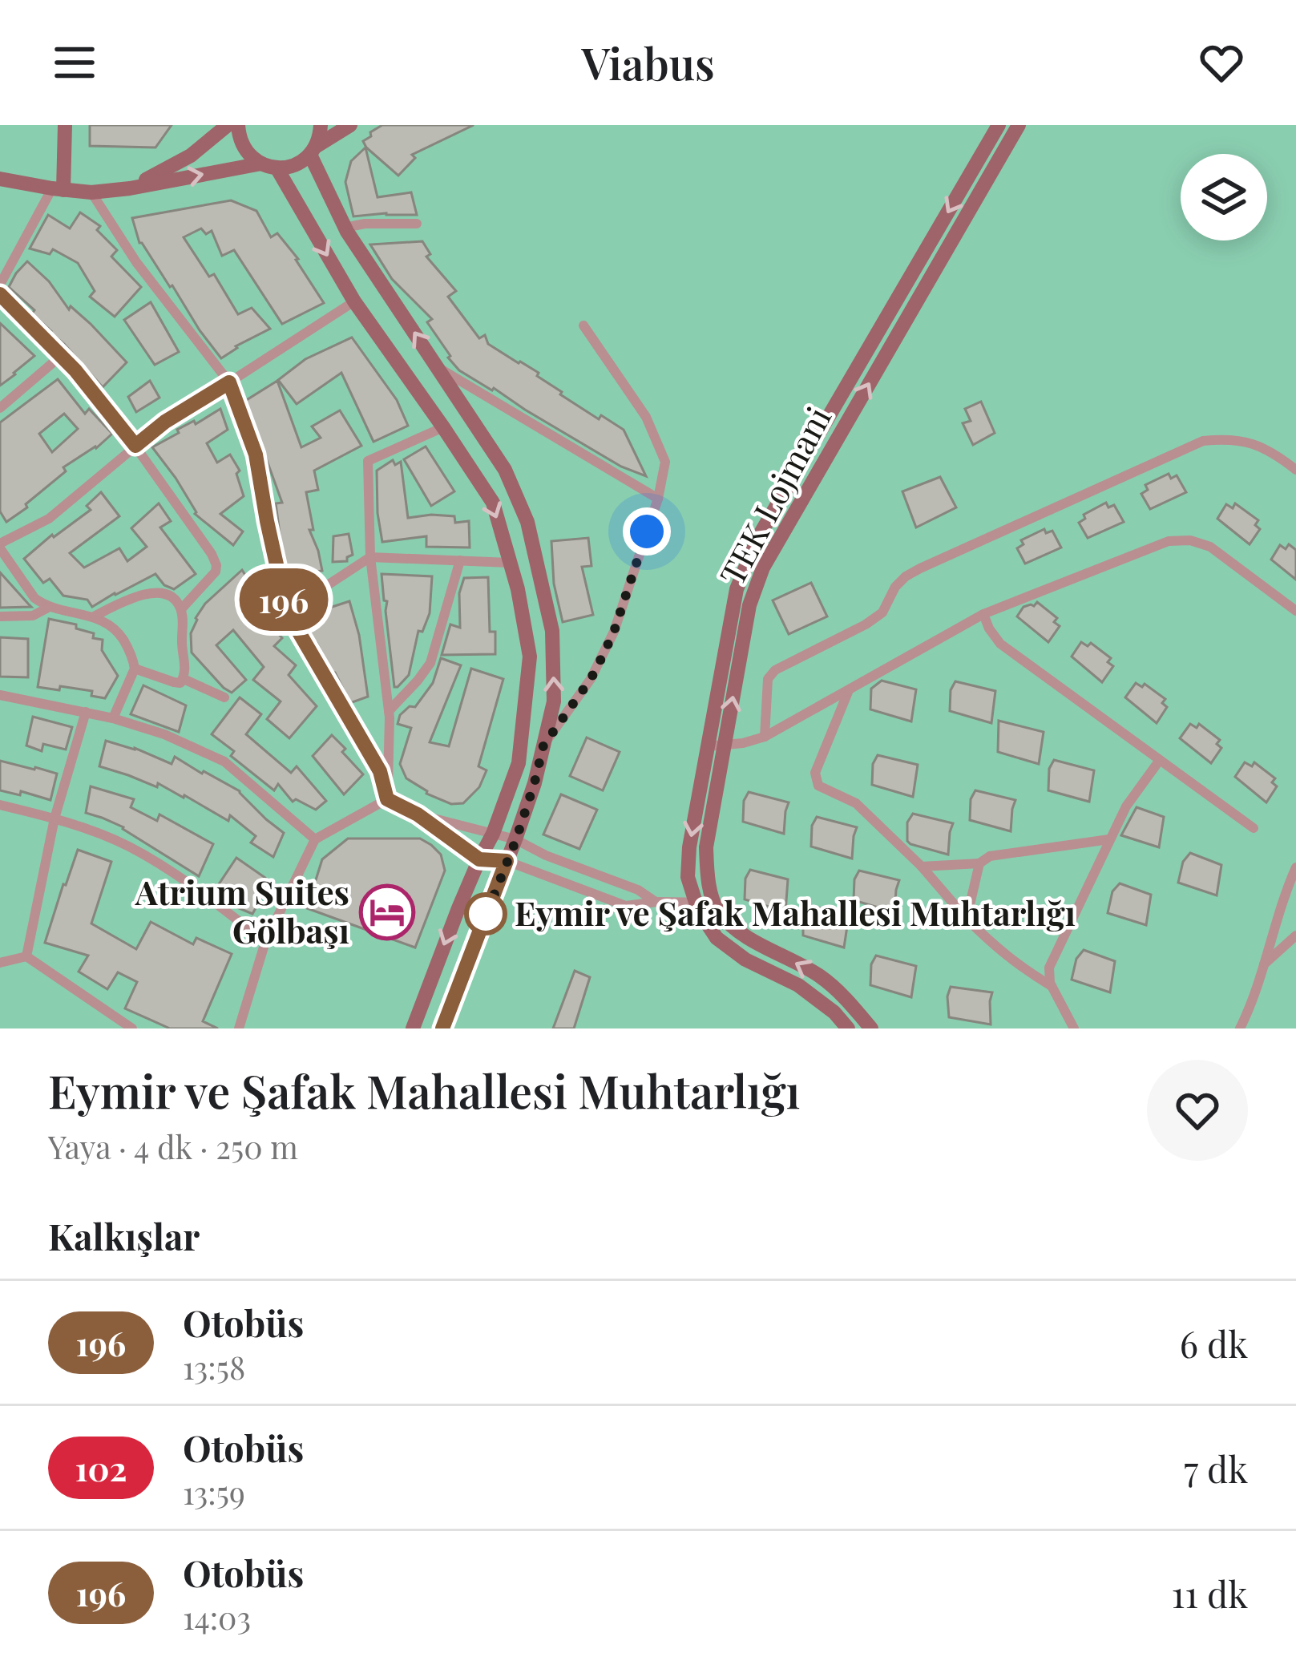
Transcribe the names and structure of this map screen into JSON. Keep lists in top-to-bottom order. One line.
{"streets":{"street":["TEK Lojmani"]},"places":{"hotel":["Atrium Suites Gölbaşı"],"other":["Eymir ve Şafak Mahallesi Muhtarlığı"]},"lines":["bus line 196"],"page":{"header":"Viabus","on_map":"196","heading":[["Eymir ve Şafak Mahallesi Muhtarlığı","Yaya · 4 dk · 250 m"],"Kalkışlar"],"list":[{"mark":"196","name":"Otobüs","note":"13:58","value":"6 dk"},{"mark":"102","name":"Otobüs","note":"13:59","value":"7 dk"},{"mark":"196","name":"Otobüs","note":"14:03","value":"11 dk"}]}}
